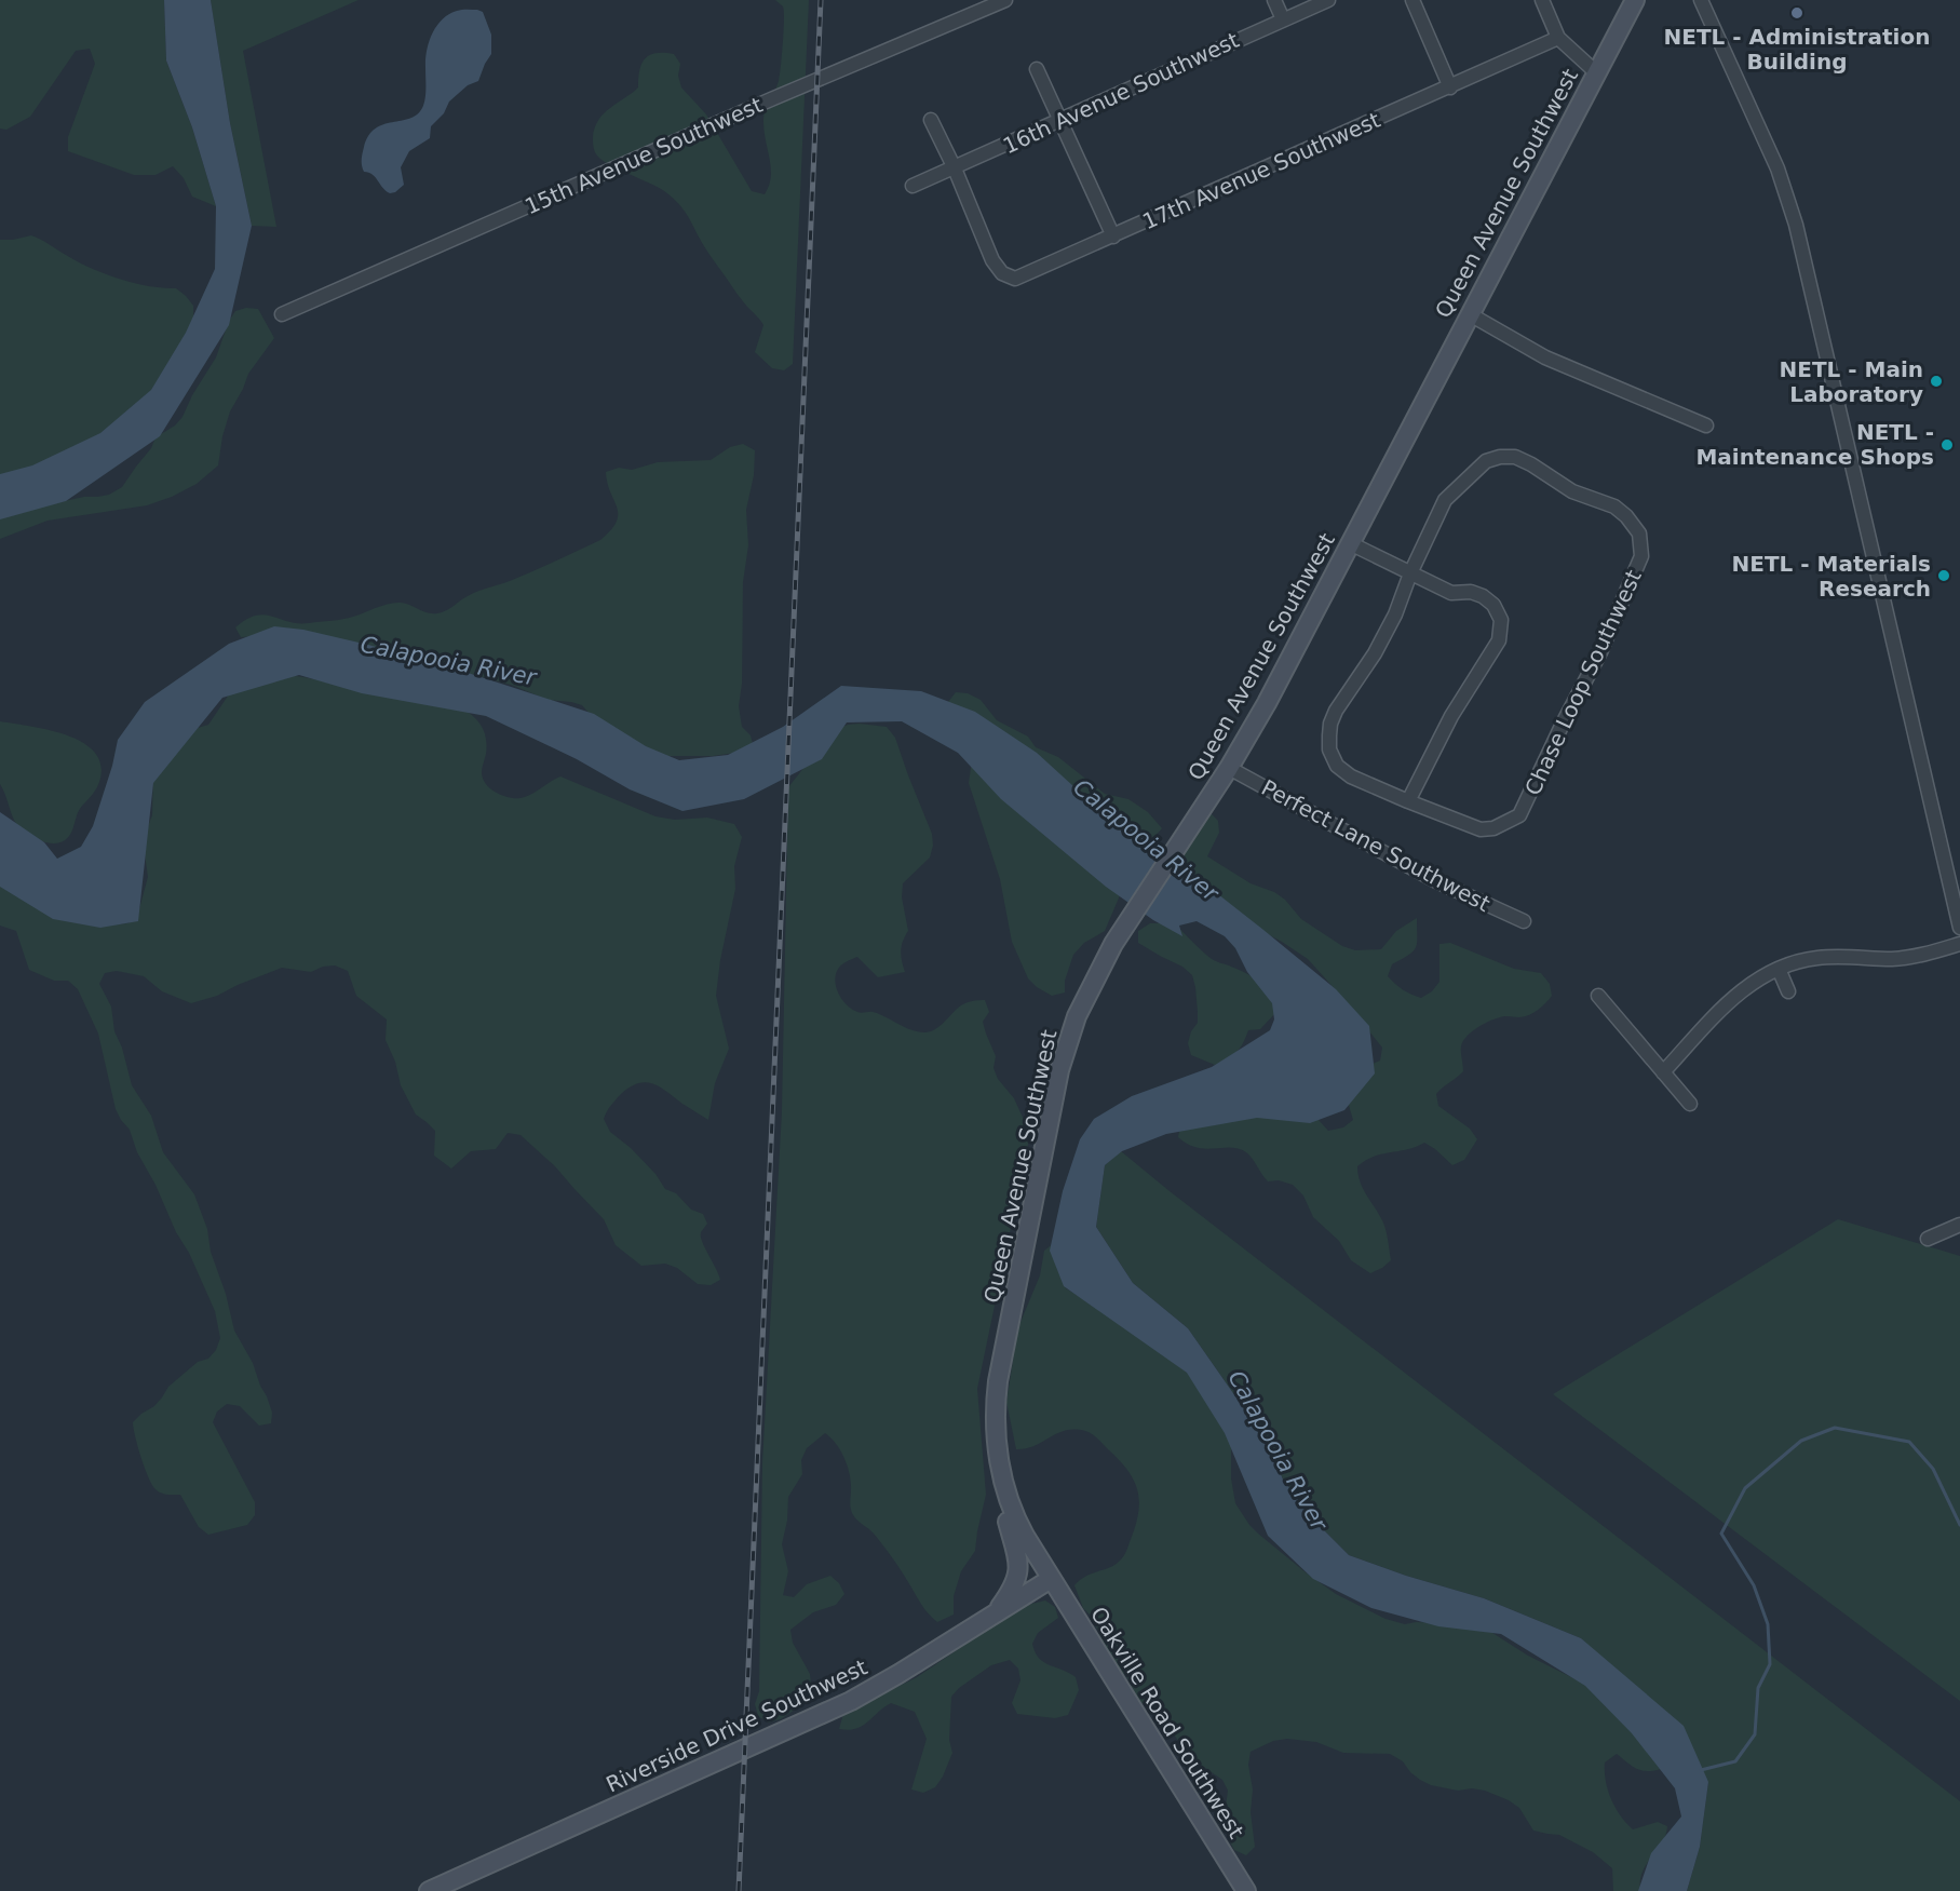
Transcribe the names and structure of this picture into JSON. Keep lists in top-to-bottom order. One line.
{"streets":{"main road":["Queen Avenue Southwest","Oakville Road Southwest","Riverside Drive Southwest"],"street":["16th Avenue Southwest","15th Avenue Southwest","17th Avenue Southwest","Chase Loop Southwest","Perfect Lane Southwest"]},"crossings":[["16th Avenue Southwest","17th Avenue Southwest"],["Queen Avenue Southwest","Perfect Lane Southwest"],["Queen Avenue Southwest","Oakville Road Southwest"],["Queen Avenue Southwest","Riverside Drive Southwest"],["Oakville Road Southwest","Riverside Drive Southwest"]],"water":["Calapooia River"],"places":["NETL - Administration Building","NETL - Main Laboratory","NETL - Maintenance Shops","NETL - Materials Research"]}
